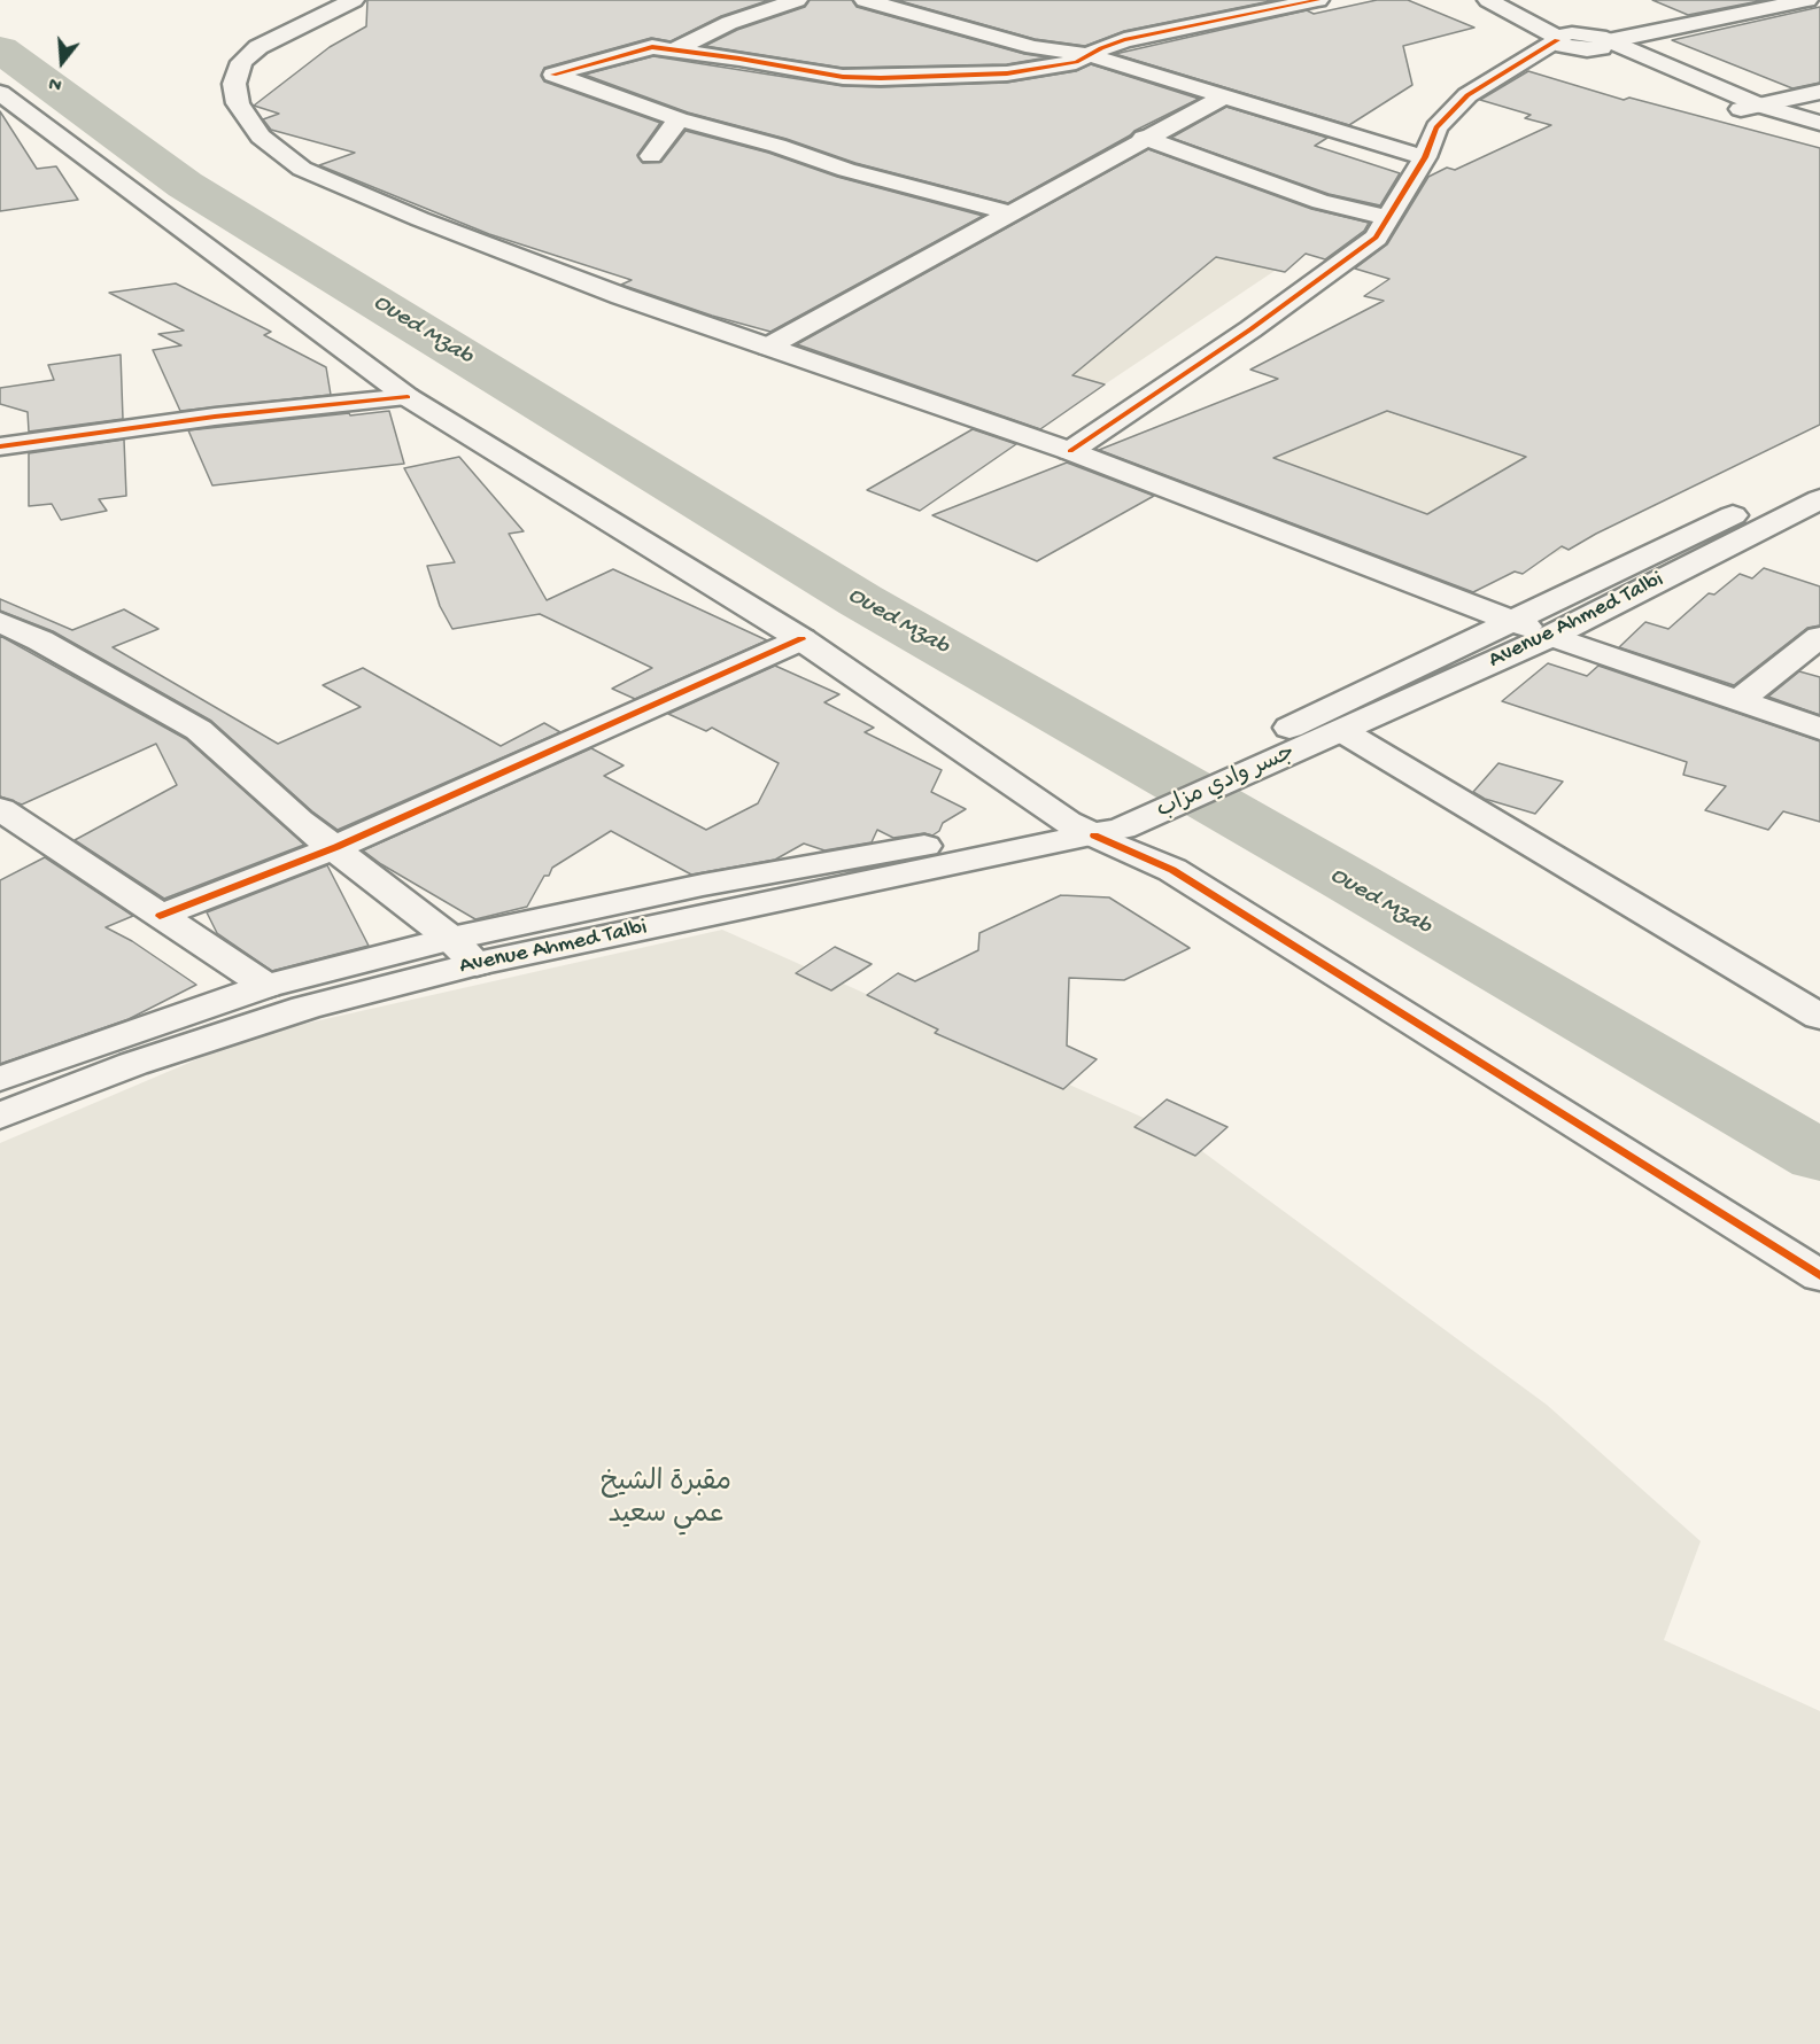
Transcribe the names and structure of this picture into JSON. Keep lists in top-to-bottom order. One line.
{"streets":{"street":["Avenue Ahmed Talbi","جسر وادي مزاب"]},"crossings":[["Avenue Ahmed Talbi","جسر وادي مزاب"]],"water":["Oued Mzab"],"parks":["مقبرة الشيخ عمي سعيد"],"north":"bottom"}
